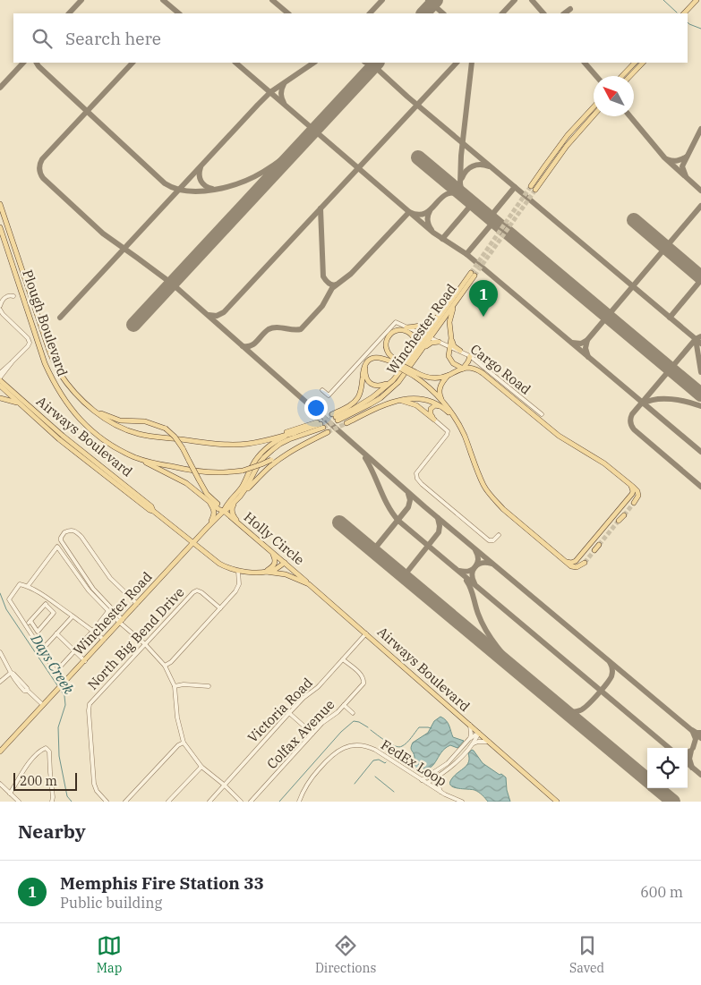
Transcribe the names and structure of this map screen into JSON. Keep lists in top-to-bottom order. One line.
{"streets":{"main road":["Plough Boulevard","Winchester Road","Airways Boulevard","Holly Circle"],"street":["Cargo Road","North Big Bend Drive","Victoria Road","Colfax Avenue","FedEx Loop"]},"crossings":[["Winchester Road","Cargo Road"],["Winchester Road","Airways Boulevard"],["Winchester Road","Holly Circle"],["Airways Boulevard","Holly Circle"],["Airways Boulevard","Victoria Road"],["Victoria Road","Colfax Avenue"]],"water":["Days Creek"],"scale_bar":"200 m","north":"top left","page":{"search":"Search here","pins":"1","scale":"200 m","heading":"Nearby","list":[{"mark":"1","name":"Memphis Fire Station 33","note":"Public building","value":"600 m"}],"nav":["Map","Directions","Saved"]}}
